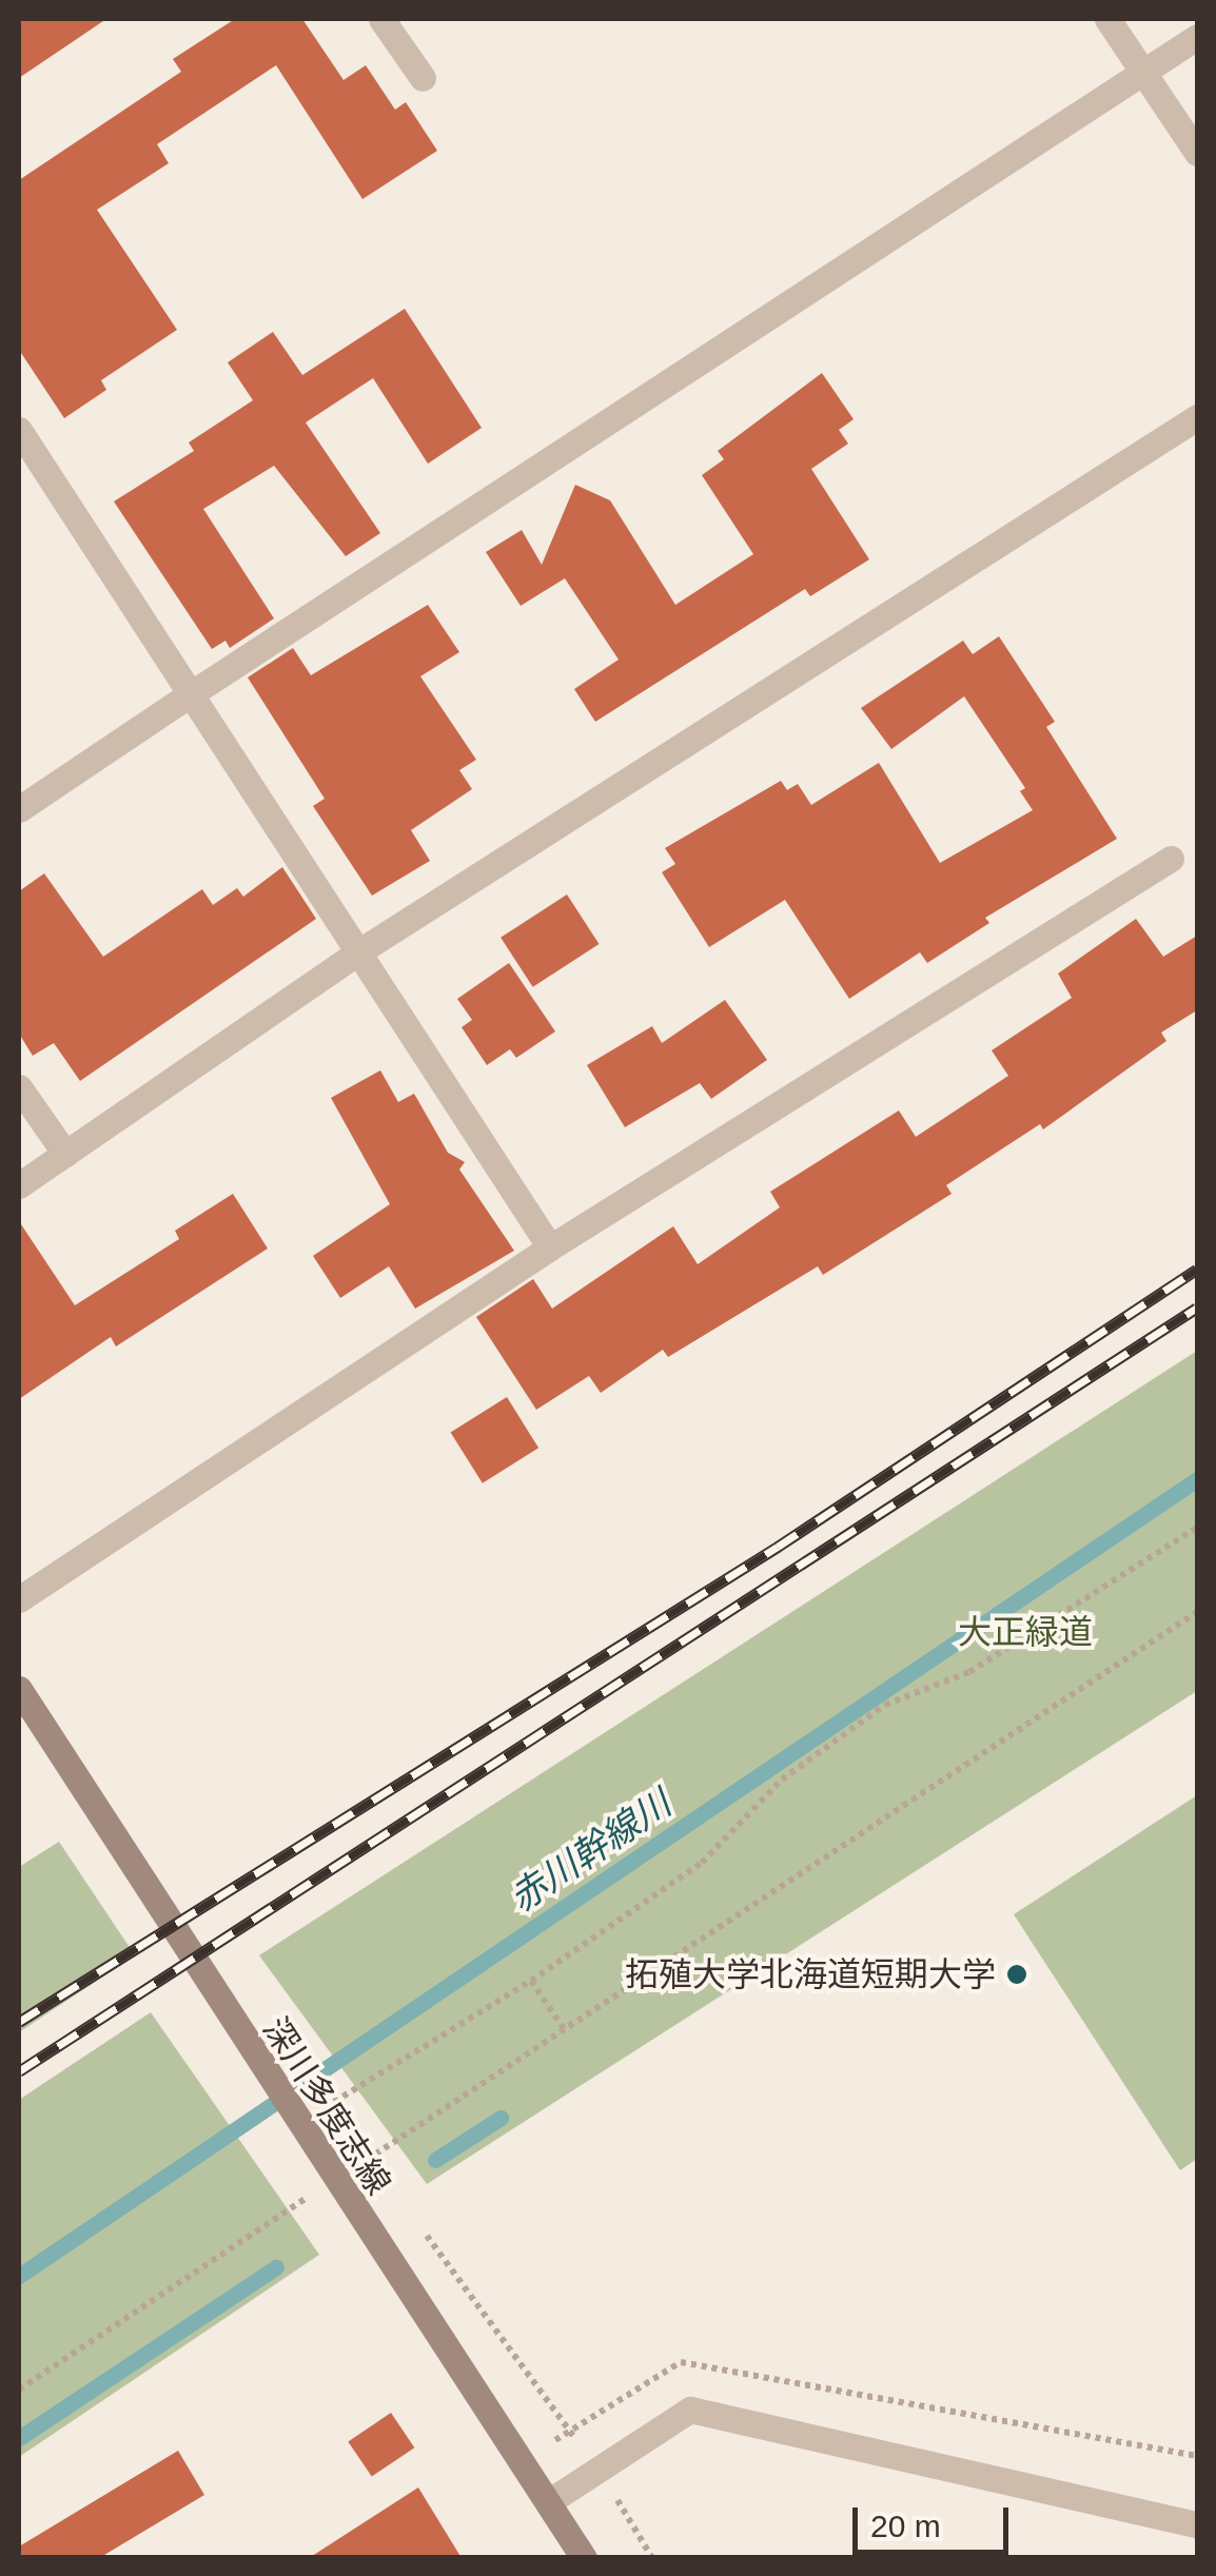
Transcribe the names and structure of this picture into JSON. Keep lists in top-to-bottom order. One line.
{"streets":{"main road":["深川多度志線"]},"water":["赤川幹線川"],"parks":["大正緑道"],"places":["拓殖大学北海道短期大学"],"scale_bar":"20 m"}
